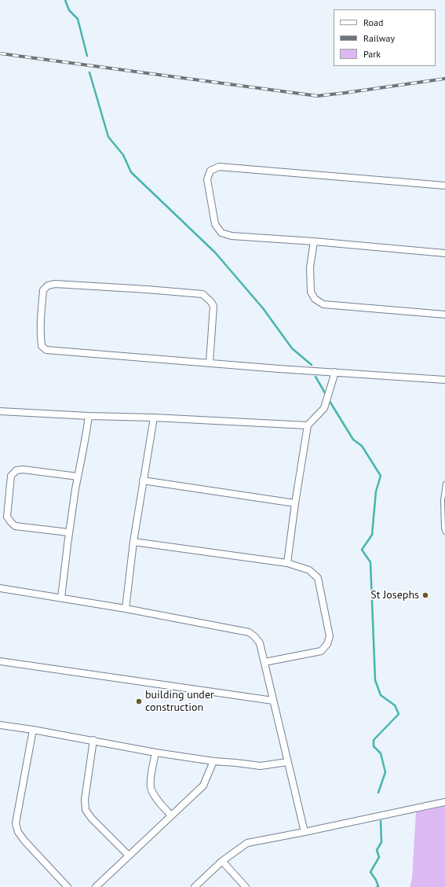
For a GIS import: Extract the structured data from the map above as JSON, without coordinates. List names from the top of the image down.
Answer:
{
  "places": ["St Josephs", "building under construction"],
  "legend": ["Road", "Railway", "Park"]
}
